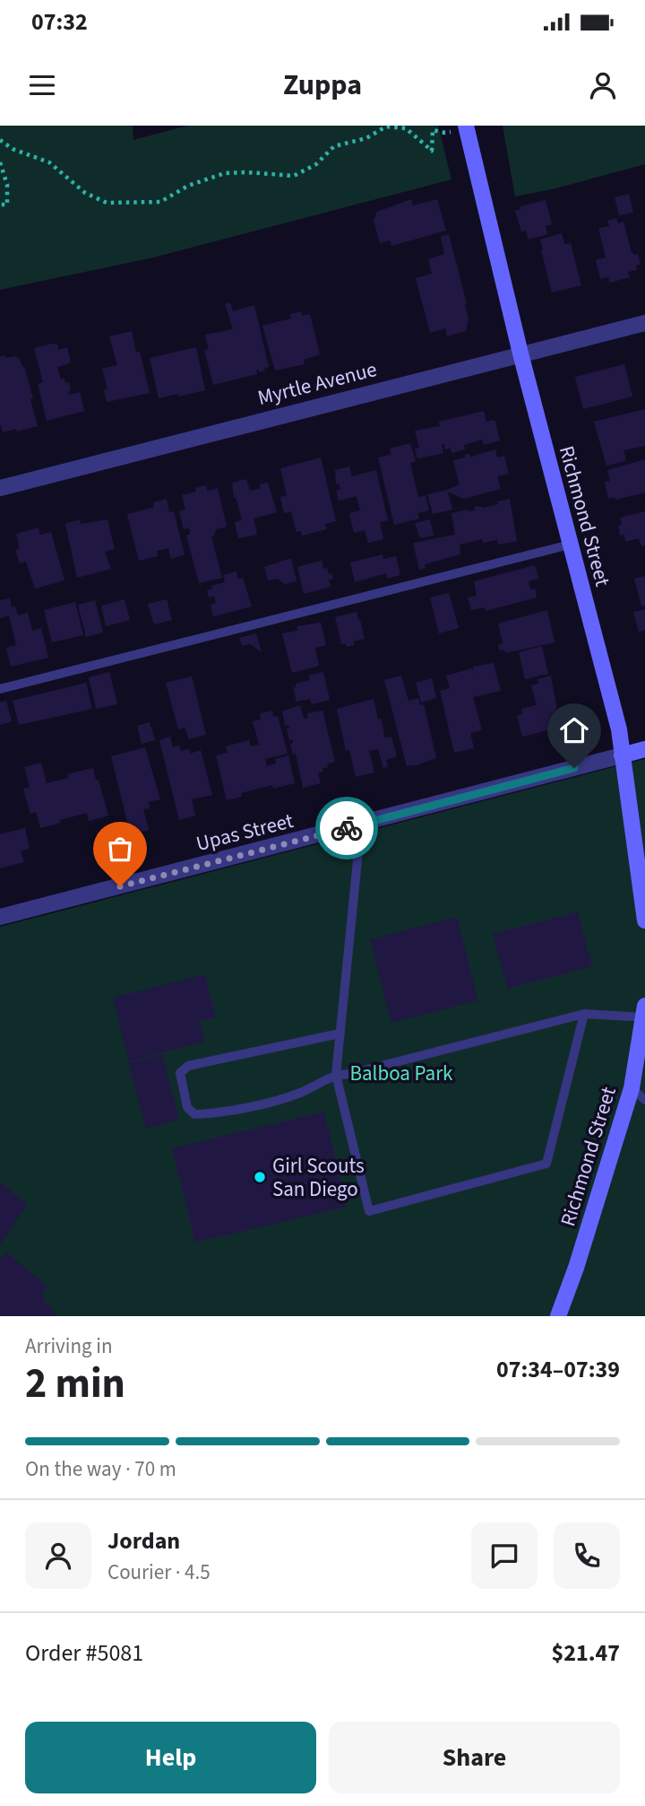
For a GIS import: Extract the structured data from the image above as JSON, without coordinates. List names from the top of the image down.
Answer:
{
  "streets": {
    "street": ["Myrtle Avenue", "Richmond Street", "Upas Street"]
  },
  "crossings": [
    ["Myrtle Avenue", "Richmond Street"],
    ["Richmond Street", "Upas Street"]
  ],
  "parks": ["Balboa Park"],
  "places": ["Girl Scouts San Diego"],
  "page": {
    "status": "07:32",
    "header": "Zuppa",
    "heading": ["2 min", "Arriving in", "07:34–07:39"],
    "panel": [
      "Jordan",
      "Courier · 4.5",
      "Order #5081",
      "$21.47"
    ],
    "bar": "On the way · 70 m",
    "buttons": ["Help", "Share"]
  }
}
